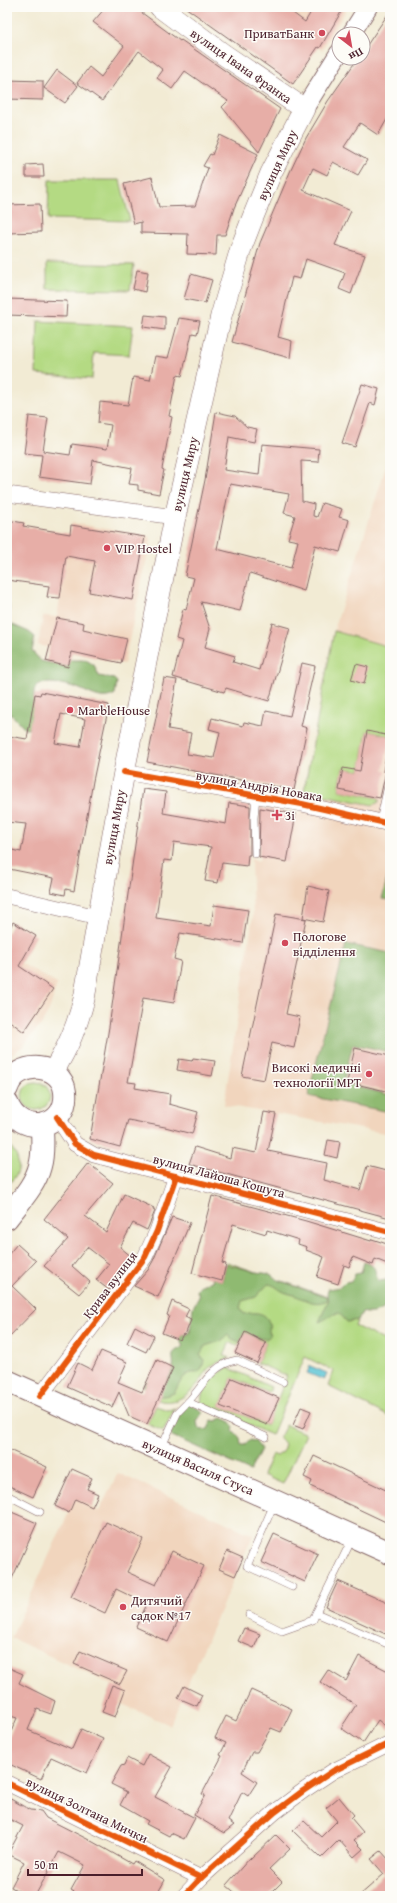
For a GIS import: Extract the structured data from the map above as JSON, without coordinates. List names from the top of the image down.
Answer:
{
  "streets": {
    "main road": ["вулиця Івана Франка", "вулиця Миру", "вулиця Василя Стуса"],
    "street": [
      "вулиця Андрія Новака",
      "вулиця Лайоша Кошута",
      "Крива вулиця",
      "вулиця Золтана Мички"
    ]
  },
  "crossings": [
    ["вулиця Івана Франка", "вулиця Миру"],
    ["вулиця Миру", "вулиця Андрія Новака"],
    ["вулиця Лайоша Кошута", "Крива вулиця"],
    ["Крива вулиця", "вулиця Василя Стуса"]
  ],
  "places": {
    "other": [
      "ПриватБанк",
      "VIP Hostel",
      "MarbleHouse",
      "Пологове відділення",
      "Високі медичні технології МРТ",
      "Дитячий садок №17"
    ],
    "health": ["3і"]
  },
  "scale_bar": "50 m",
  "north": "bottom right"
}
